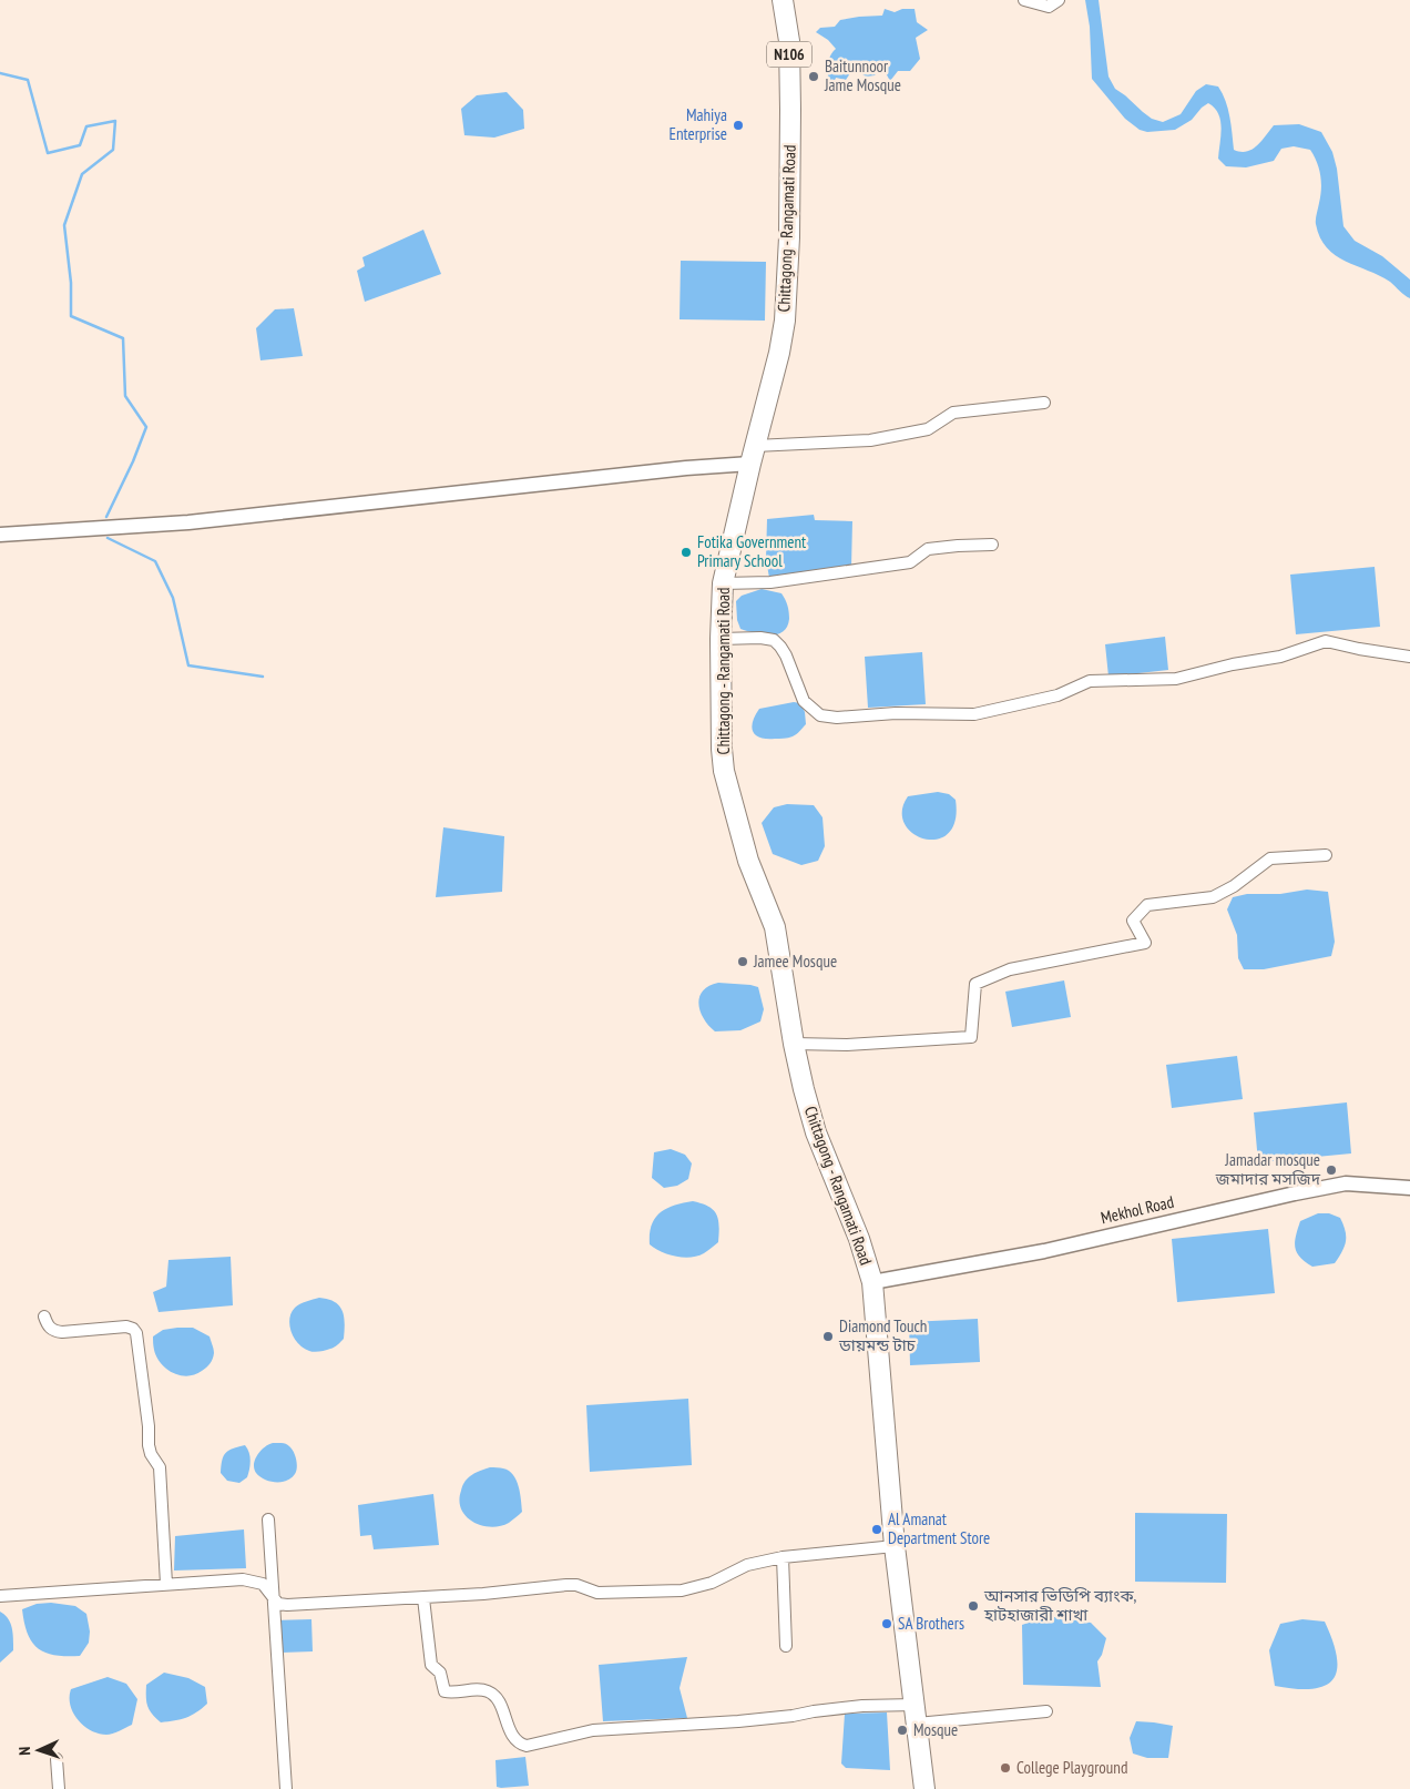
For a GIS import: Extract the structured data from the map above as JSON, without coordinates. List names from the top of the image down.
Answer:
{
  "streets": {
    "highway": ["N106", "Chittagong - Rangamati Road"],
    "street": ["Mekhol Road"]
  },
  "crossings": [
    ["Chittagong - Rangamati Road", "Mekhol Road"]
  ],
  "places": [
    "Baitunnoor Jame Mosque",
    "Mahiya Enterprise",
    "Fotika Government Primary School",
    "Jamee Mosque",
    "Jamadar mosque জমাদার মসজিদ",
    "Diamond Touch ডায়মন্ড টাচ",
    "Al Amanat Department Store",
    "আনসার ভিডিপি ব্যাংক, হাটহাজারী শাখা",
    "SA Brothers",
    "Mosque",
    "College Playground"
  ],
  "north": "left"
}
